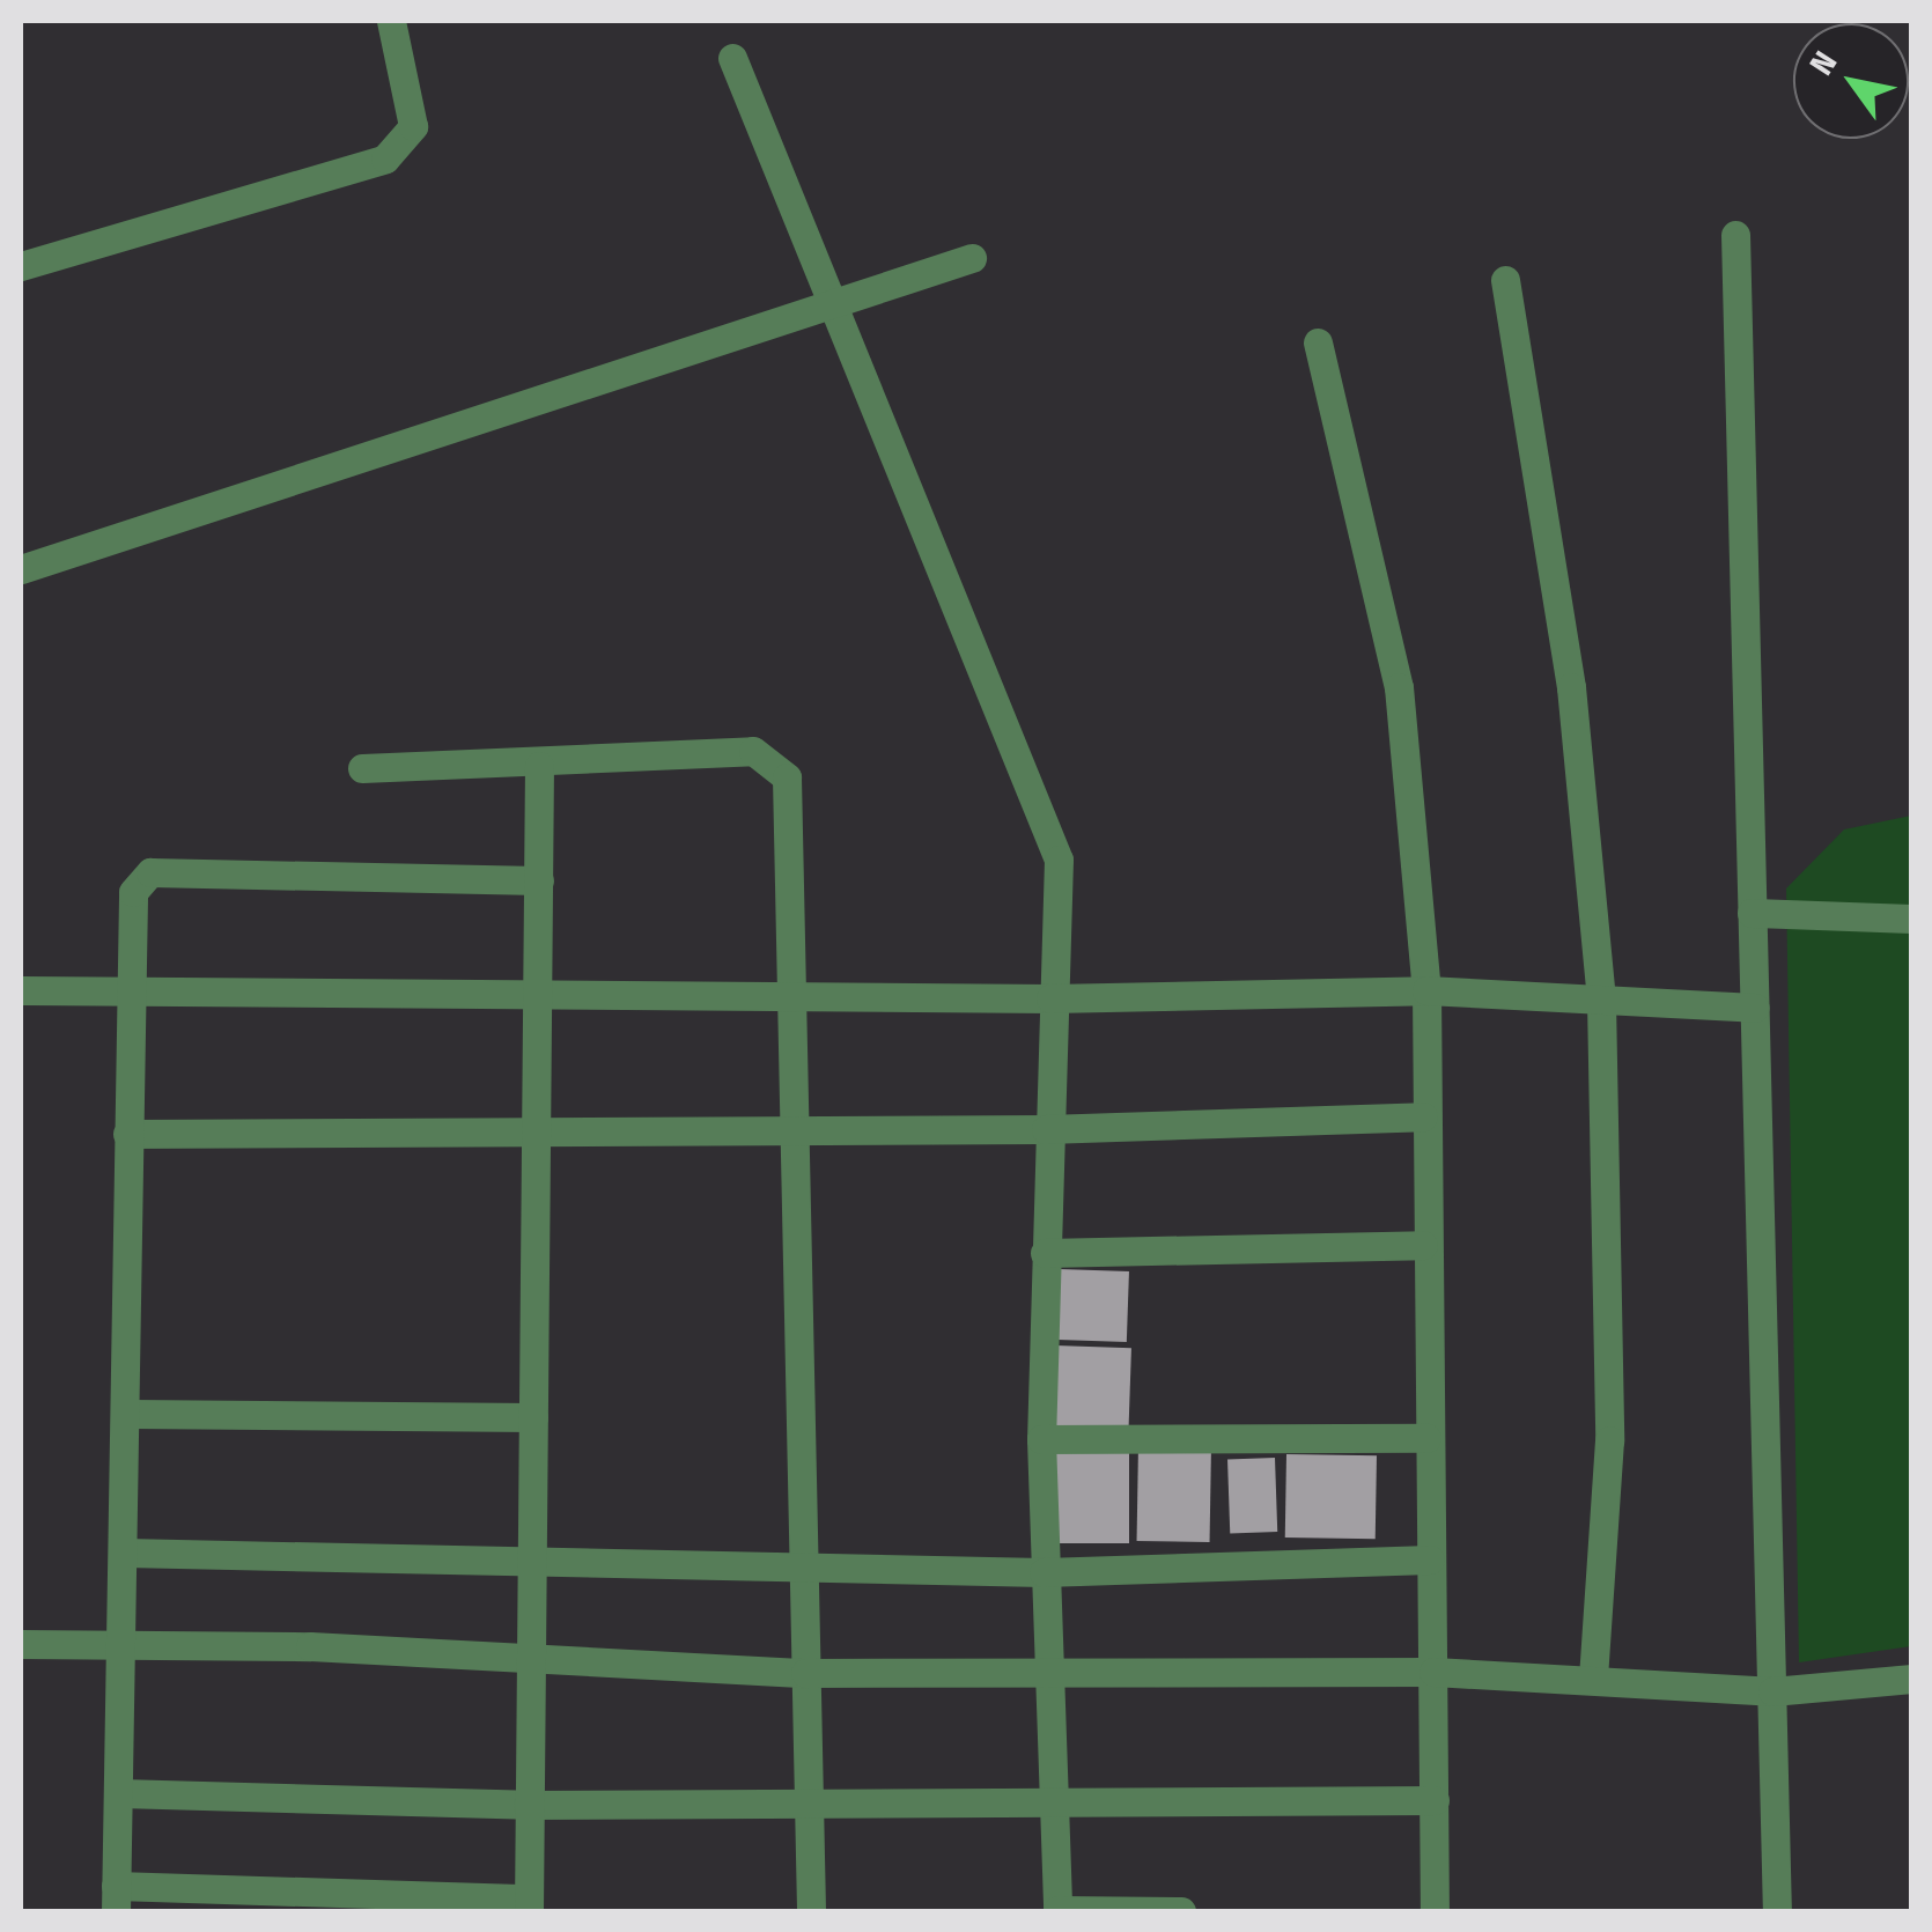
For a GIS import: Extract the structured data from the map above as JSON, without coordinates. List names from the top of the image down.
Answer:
{
  "north": "top left"
}
